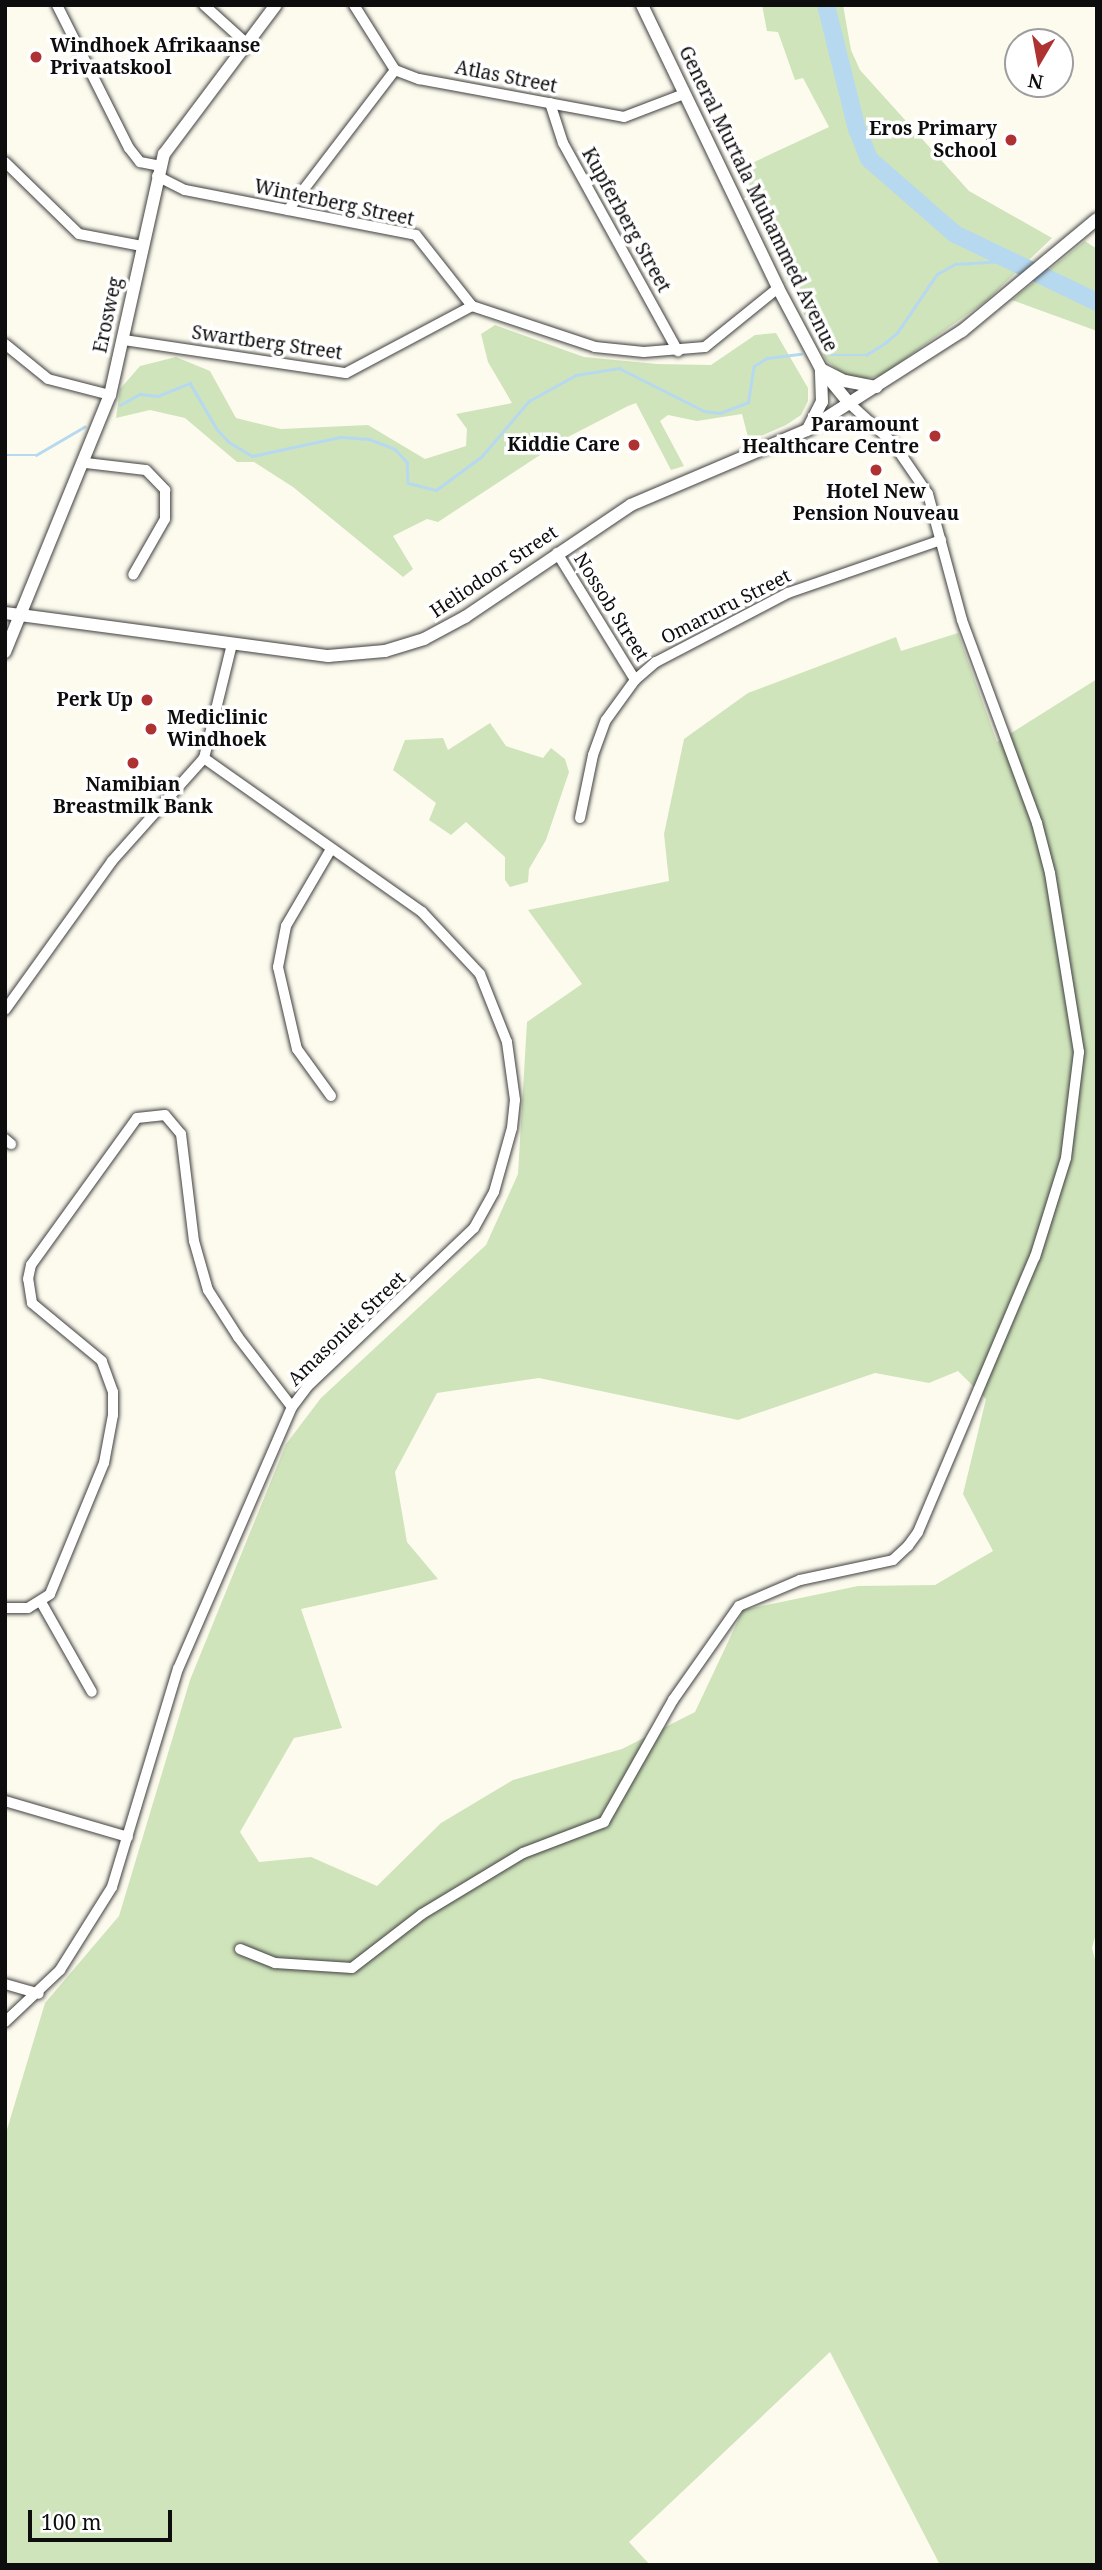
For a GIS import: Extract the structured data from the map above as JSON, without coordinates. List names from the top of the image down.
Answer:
{
  "streets": {
    "street": [
      "Atlas Street",
      "General Murtala Muhammed Avenue",
      "Winterberg Street",
      "Kupferberg Street",
      "Erosweg",
      "Swartberg Street",
      "Heliodoor Street",
      "Nossob Street",
      "Omaruru Street",
      "Amasoniet Street"
    ]
  },
  "crossings": [
    ["Atlas Street", "General Murtala Muhammed Avenue"],
    ["Atlas Street", "Kupferberg Street"],
    ["General Murtala Muhammed Avenue", "Heliodoor Street"],
    ["Winterberg Street", "Erosweg"],
    ["Winterberg Street", "Swartberg Street"],
    ["Erosweg", "Swartberg Street"],
    ["Erosweg", "Heliodoor Street"],
    ["Heliodoor Street", "Nossob Street"],
    ["Nossob Street", "Omaruru Street"]
  ],
  "places": [
    "Windhoek Afrikaanse Privaatskool",
    "Eros Primary School",
    "Paramount Healthcare Centre",
    "Kiddie Care",
    "Hotel New Pension Nouveau",
    "Perk Up",
    "Mediclinic Windhoek",
    "Namibian Breastmilk Bank"
  ],
  "scale_bar": "100 m",
  "north": "bottom"
}
